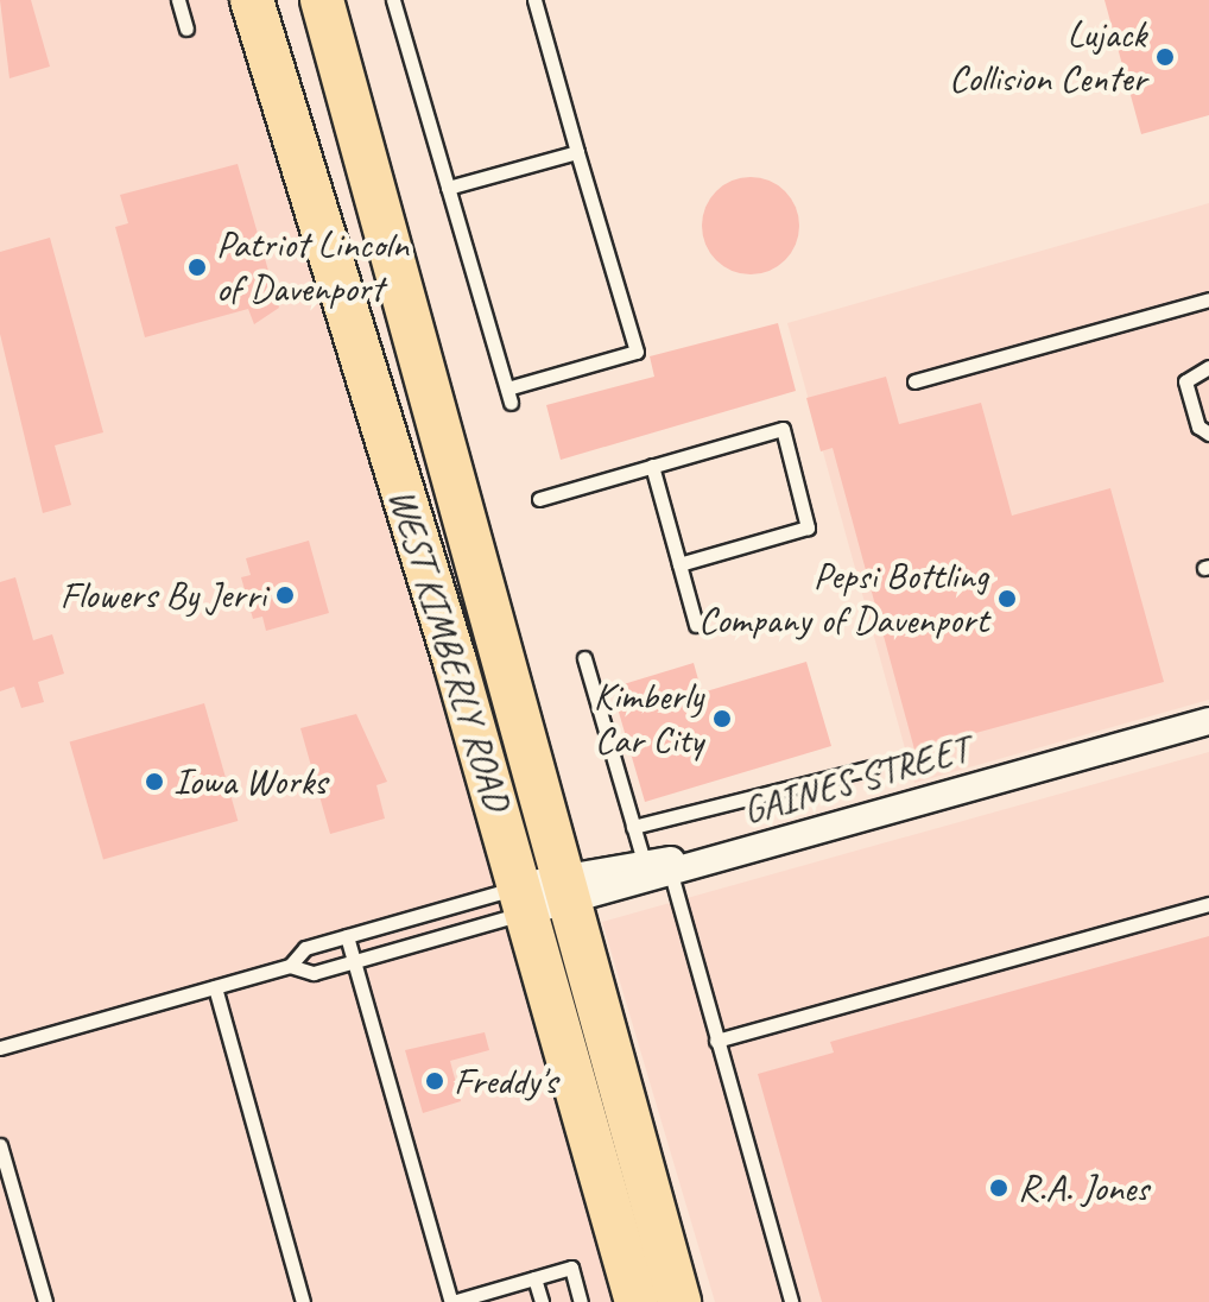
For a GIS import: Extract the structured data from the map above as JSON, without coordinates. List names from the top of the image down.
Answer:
{
  "streets": {
    "main road": ["WEST KIMBERLY ROAD"],
    "street": ["GAINES STREET"]
  },
  "crossings": [
    ["WEST KIMBERLY ROAD", "GAINES STREET"]
  ],
  "places": [
    "Lujack Collision Center",
    "Patriot Lincoln of Davenport",
    "Flowers By Jerri",
    "Pepsi Bottling Company of Davenport",
    "Kimberly Car City",
    "Iowa Works",
    "Freddy's",
    "R.A. Jones"
  ]
}
